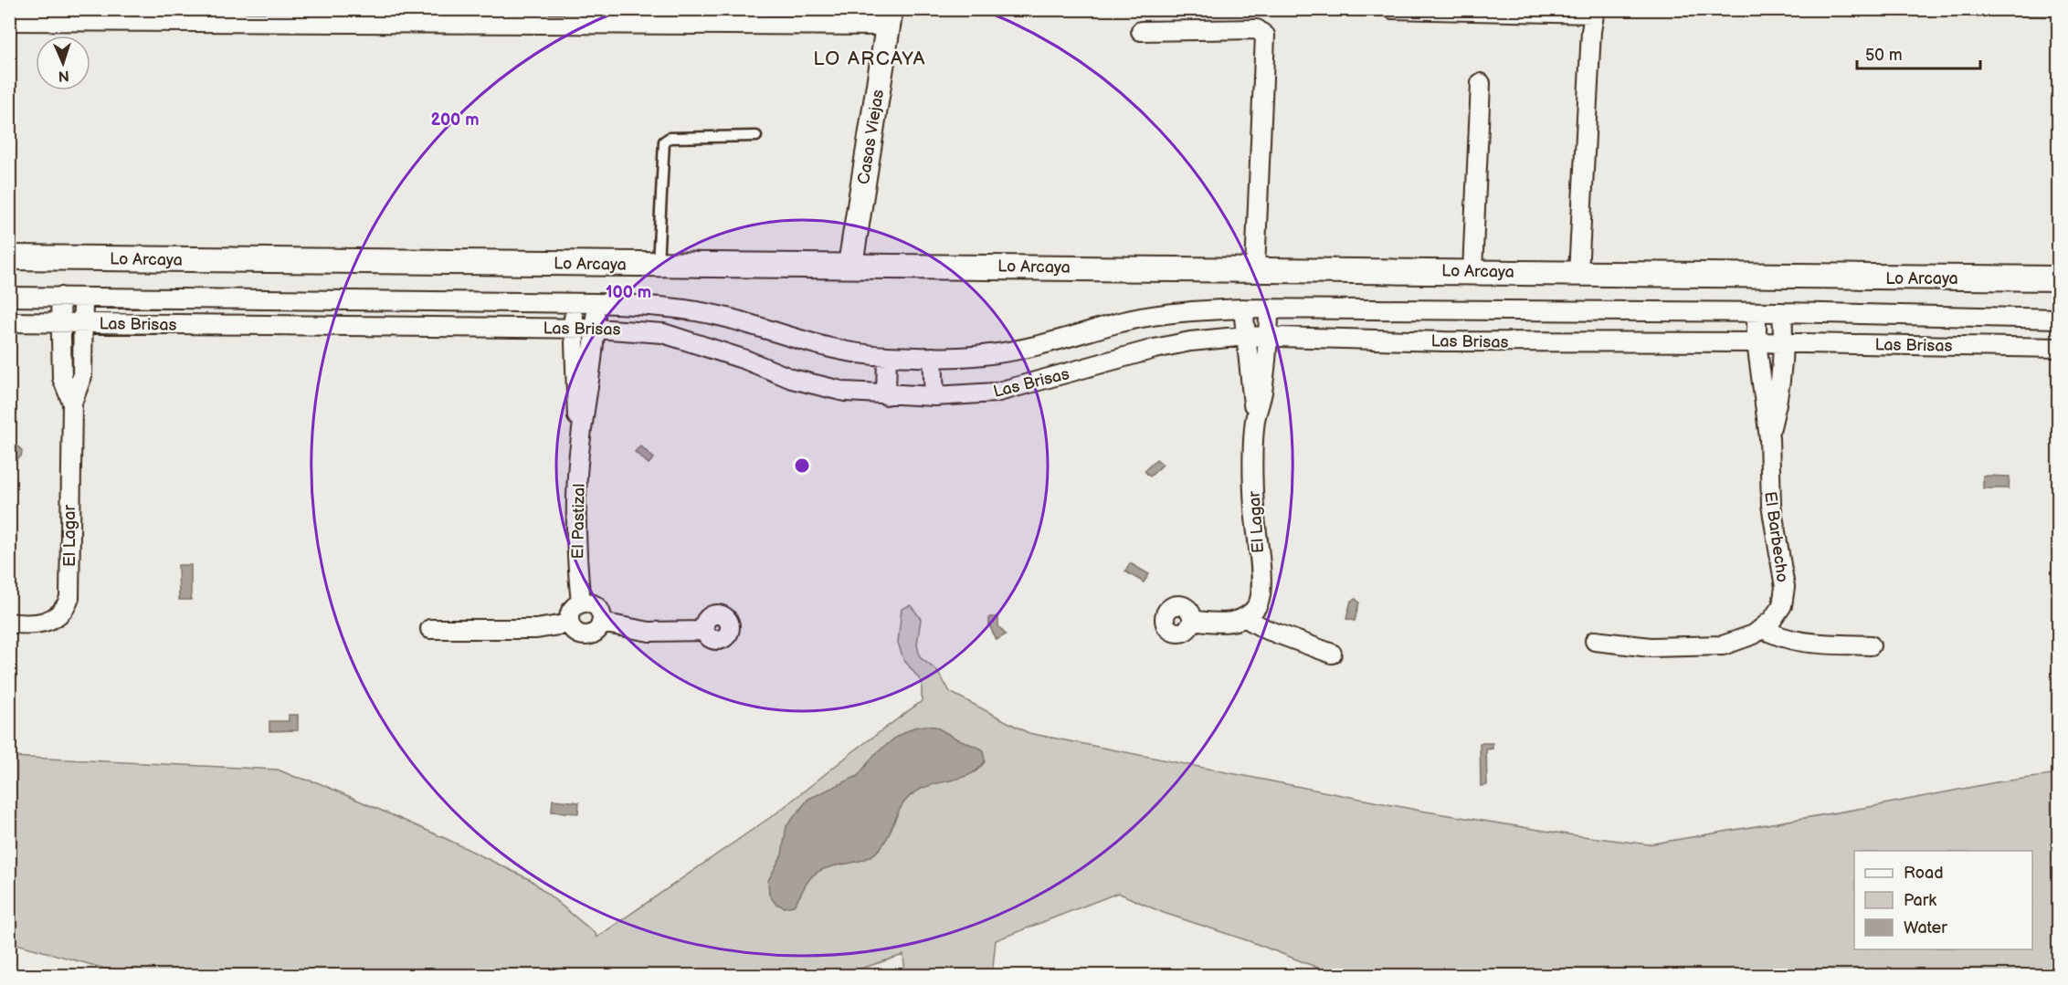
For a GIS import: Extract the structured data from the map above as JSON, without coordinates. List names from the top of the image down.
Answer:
{
  "streets": {
    "street": [
      "Casas Viejas",
      "Lo Arcaya",
      "Las Brisas",
      "El Pastizal",
      "El Lagar",
      "El Barbecho"
    ]
  },
  "crossings": [
    ["Casas Viejas", "Lo Arcaya"],
    ["Las Brisas", "El Barbecho"]
  ],
  "districts": ["LO ARCAYA"],
  "legend": ["Road", "Park", "Water"],
  "scale_bar": "50 m",
  "north": "bottom",
  "rings": ["200 m", "100 m"]
}
